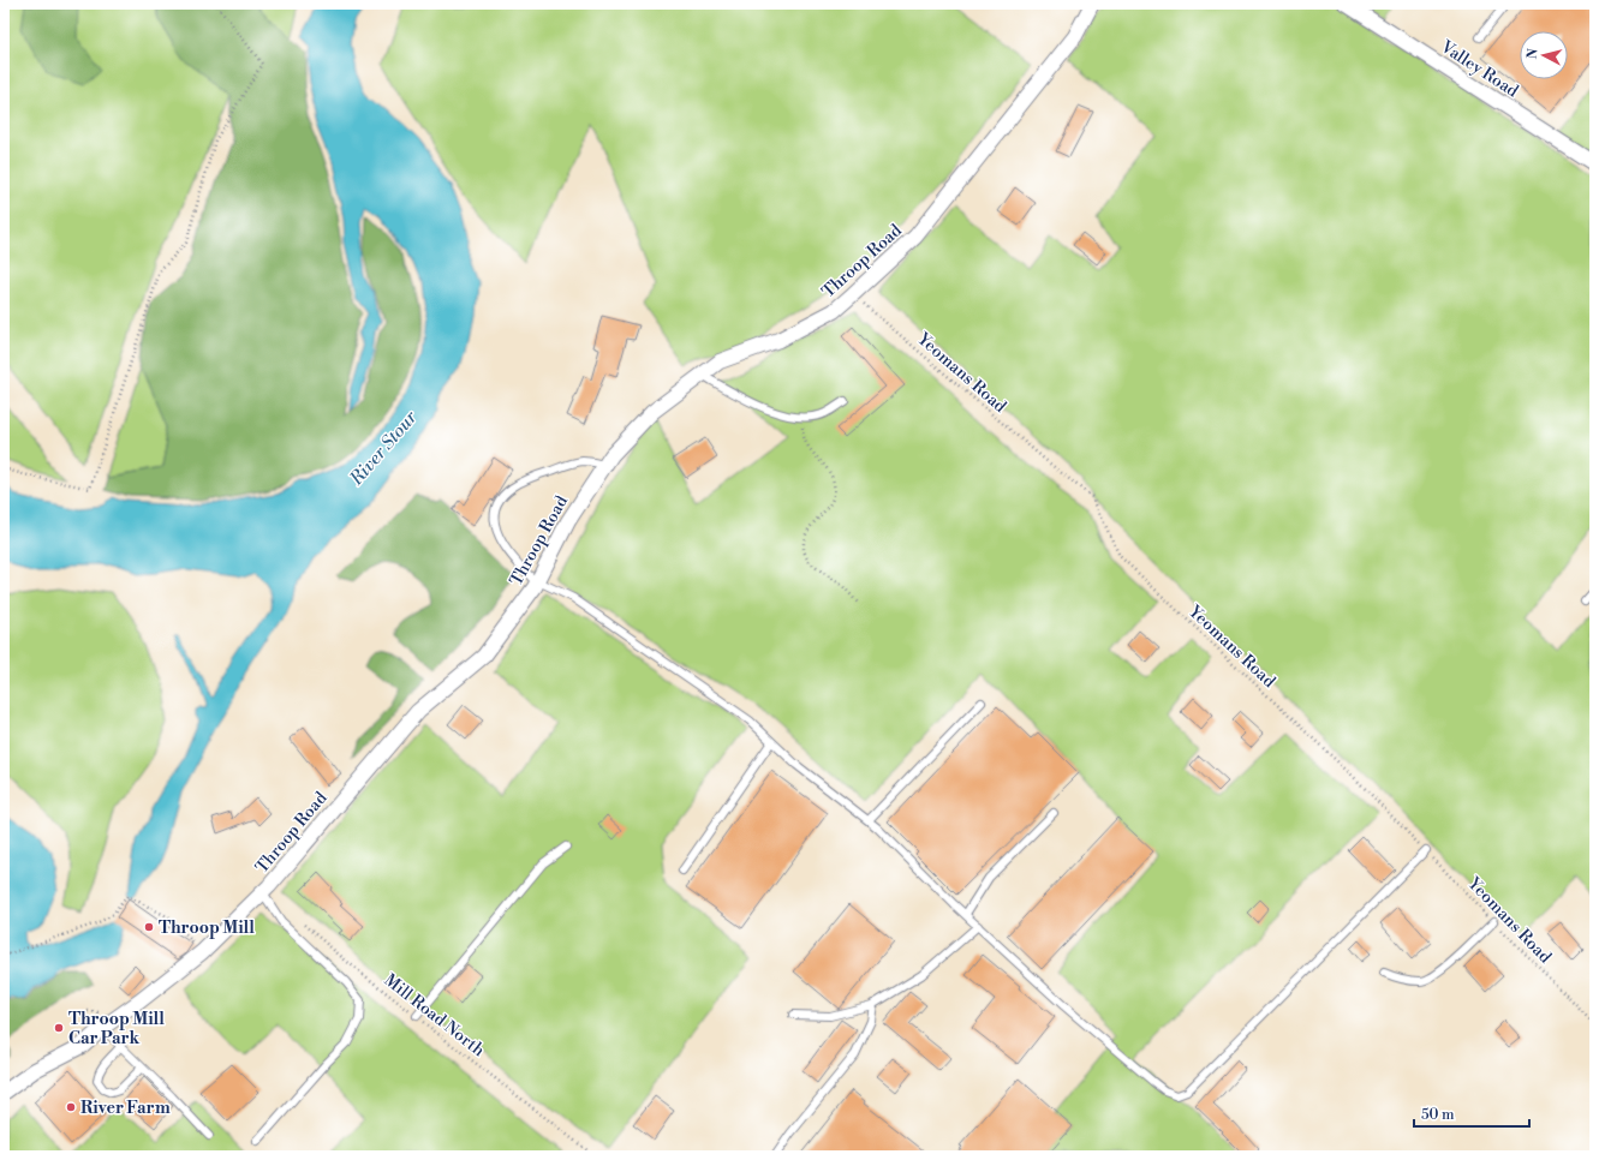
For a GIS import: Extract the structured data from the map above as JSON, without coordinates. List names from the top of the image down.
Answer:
{
  "streets": {
    "street": ["Valley Road", "Throop Road"],
    "path": ["Yeomans Road", "Mill Road North"]
  },
  "crossings": [
    ["Throop Road", "Yeomans Road"]
  ],
  "water": ["River Stour"],
  "places": ["Throop Mill", "Throop Mill Car Park", "River Farm"],
  "scale_bar": "50 m",
  "north": "left"
}
